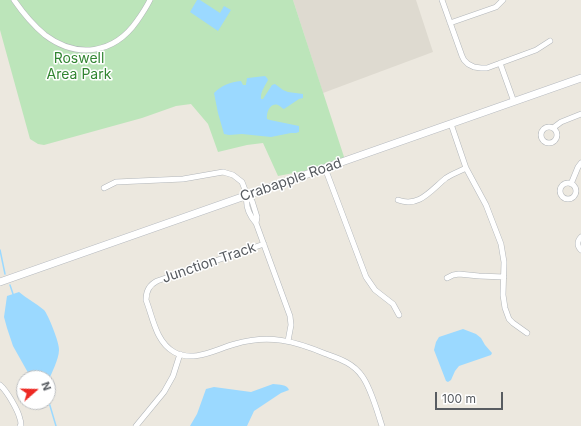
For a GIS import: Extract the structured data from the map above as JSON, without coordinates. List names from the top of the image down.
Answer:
{
  "streets": {
    "street": ["Crabapple Road", "Junction Track"]
  },
  "parks": ["Roswell Area Park"],
  "scale_bar": "100 m",
  "north": "right"
}
